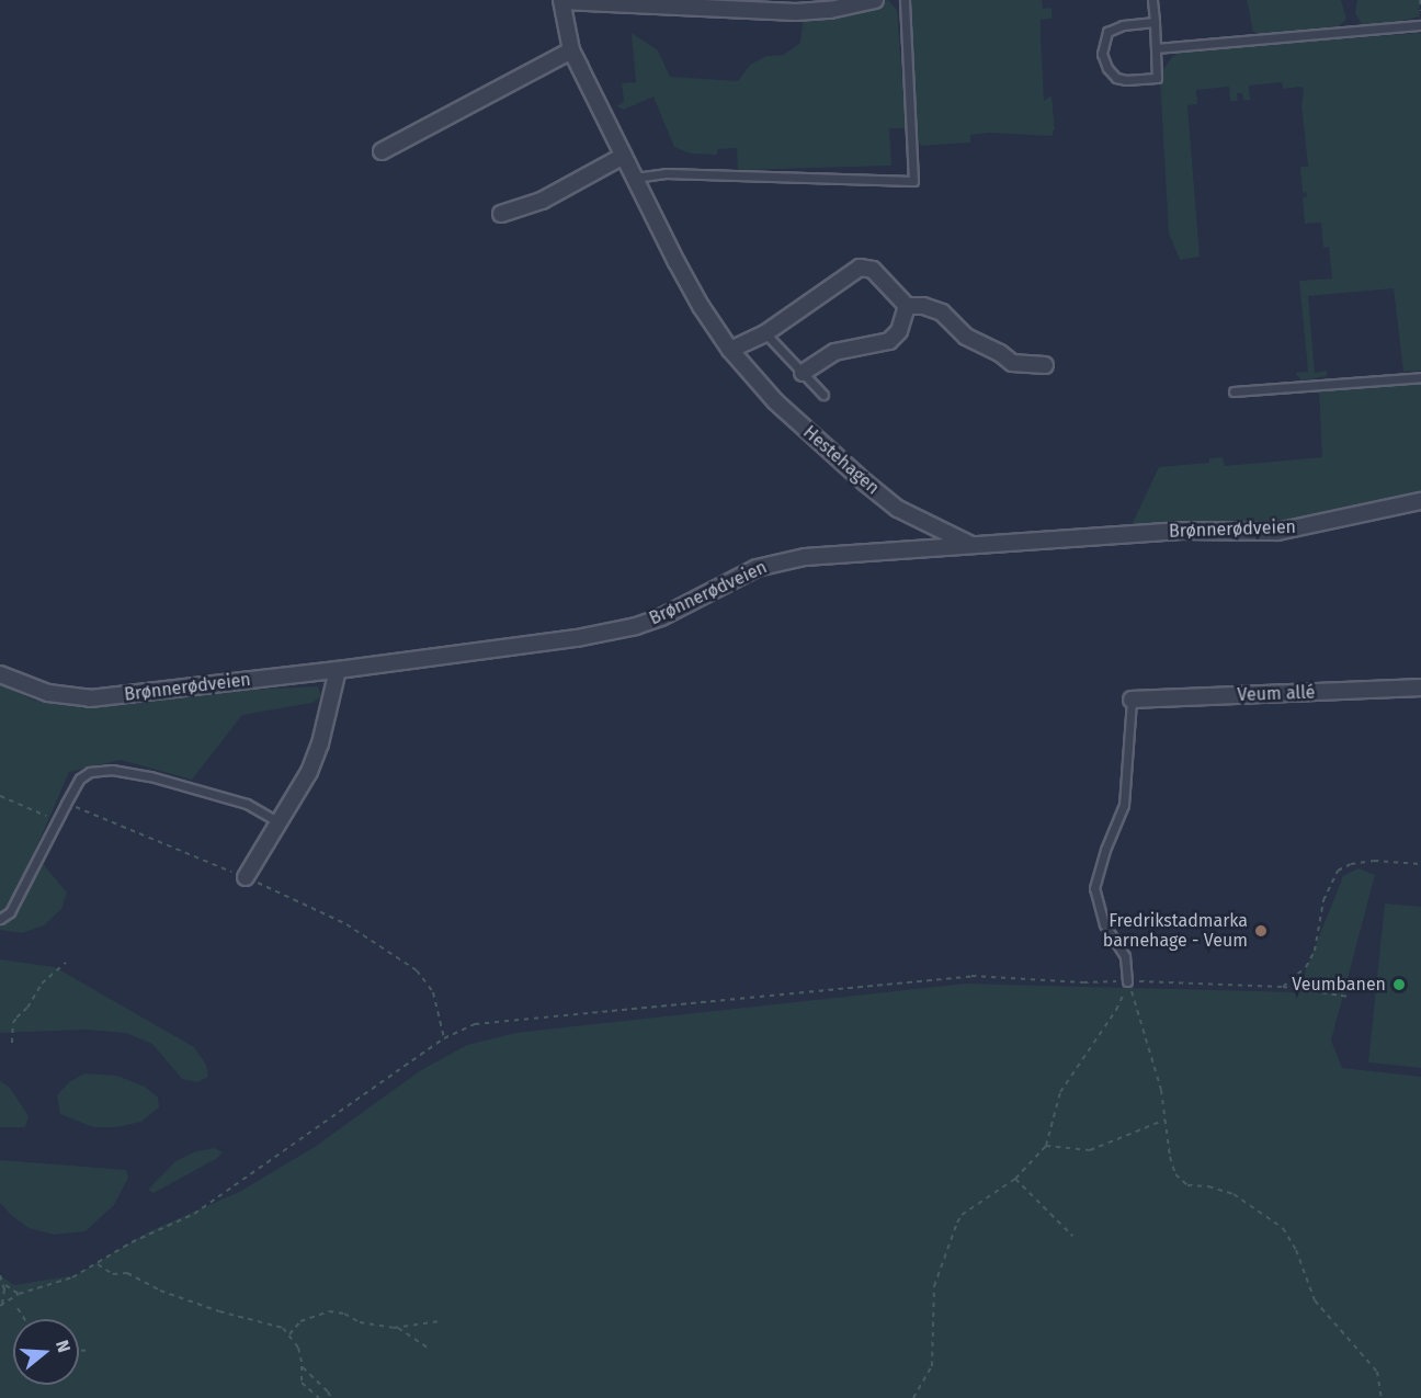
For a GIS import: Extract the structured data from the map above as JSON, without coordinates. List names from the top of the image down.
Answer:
{
  "streets": {
    "street": ["Hestehagen", "Brønnerødveien", "Veum allé"]
  },
  "crossings": [
    ["Hestehagen", "Brønnerødveien"]
  ],
  "places": ["Fredrikstadmarka barnehage - Veum", "Veumbanen"],
  "north": "right"
}
